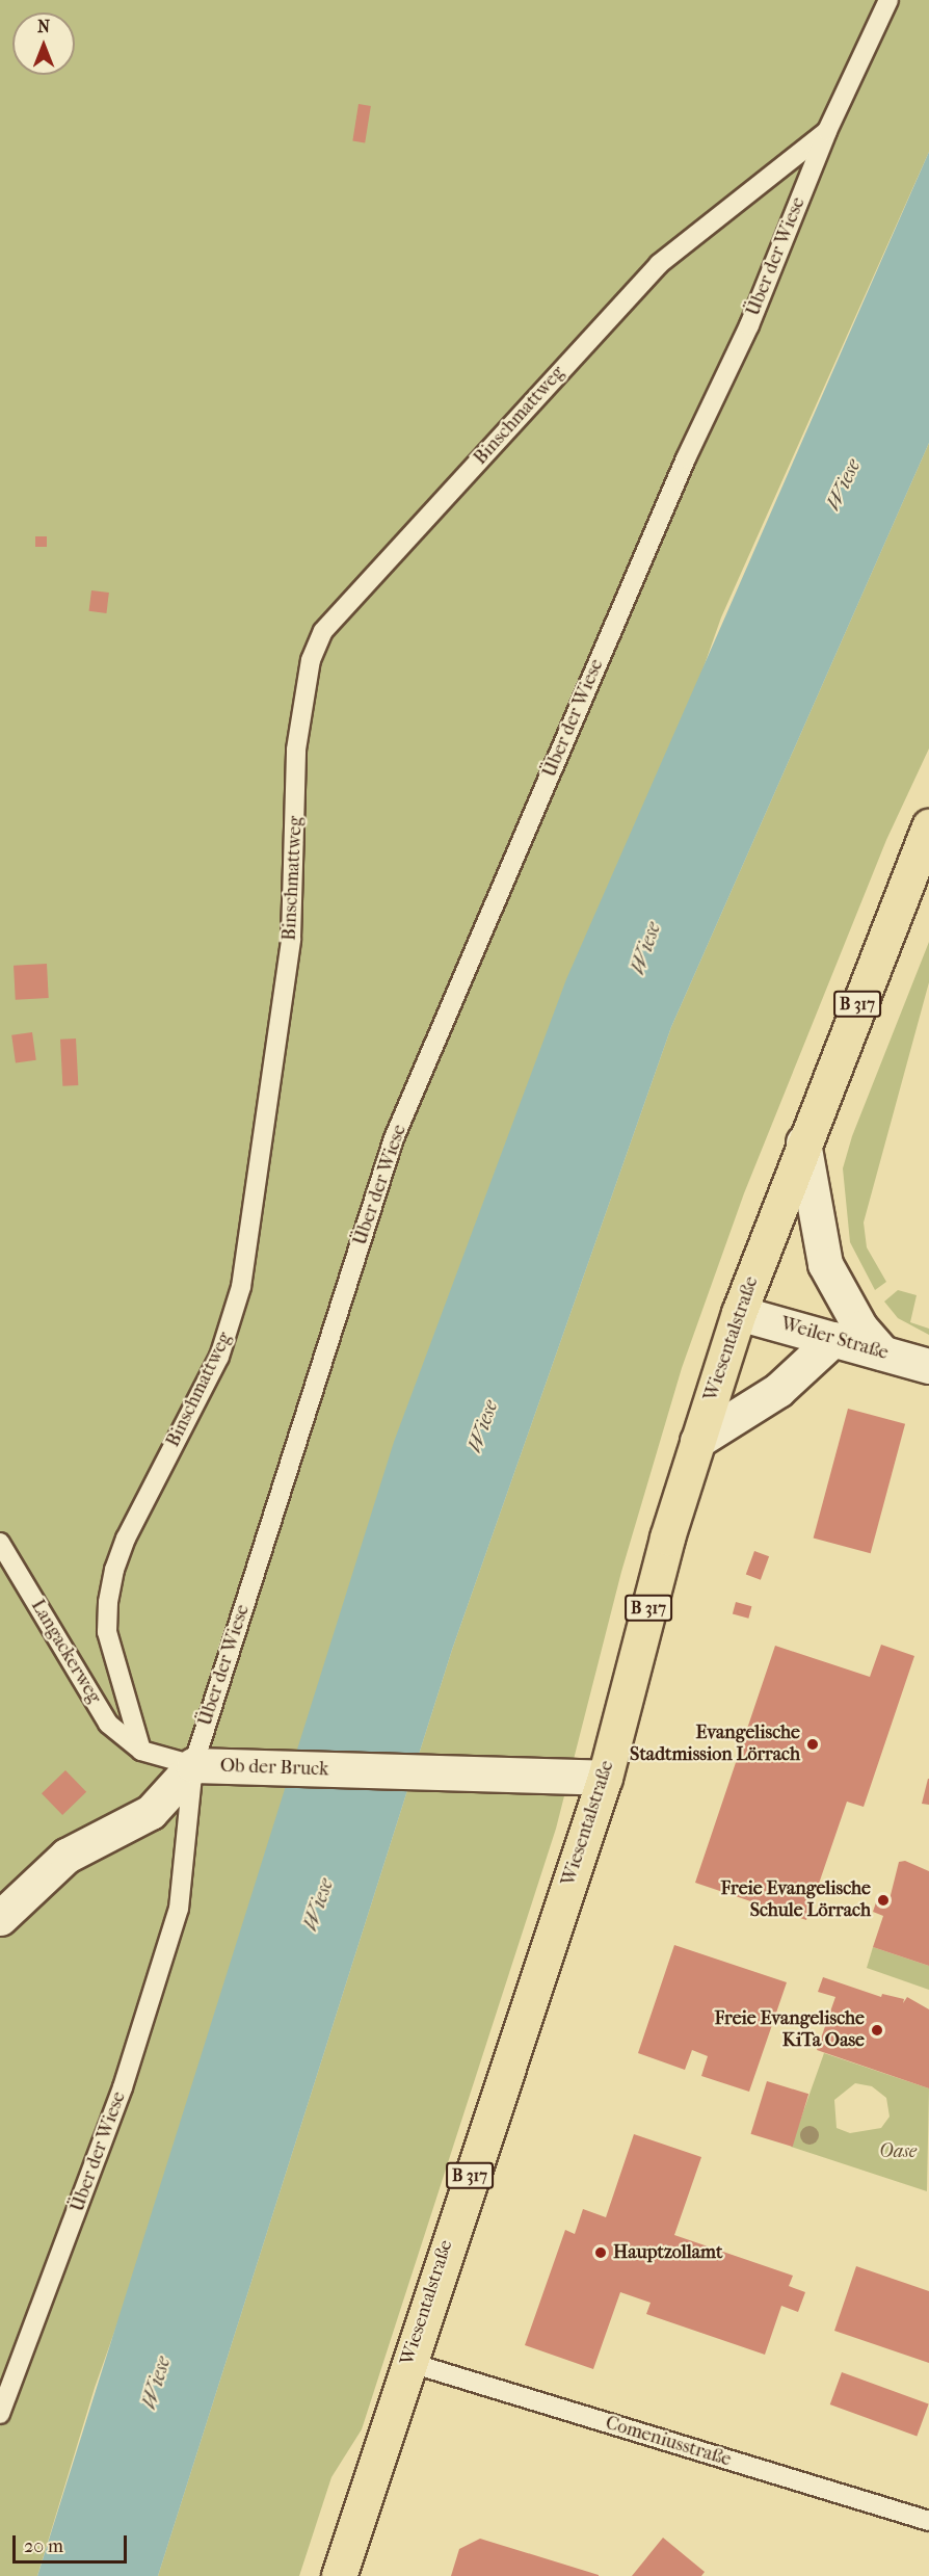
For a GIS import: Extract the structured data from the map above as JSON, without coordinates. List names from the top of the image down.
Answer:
{
  "streets": {
    "main road": ["B 317", "Wiesentalstraße"],
    "street": ["Weiler Straße", "Ob der Bruck"],
    "lane": [
      "Über der Wiese",
      "Binschmattweg",
      "Langackerweg",
      "Comeniusstraße"
    ]
  },
  "crossings": [
    ["Über der Wiese", "Binschmattweg"],
    ["Über der Wiese", "Ob der Bruck"],
    ["Binschmattweg", "Langackerweg"],
    ["Wiesentalstraße", "Weiler Straße"],
    ["Wiesentalstraße", "Ob der Bruck"],
    ["Wiesentalstraße", "Comeniusstraße"]
  ],
  "water": ["Wiese"],
  "parks": ["Oase"],
  "places": [
    "Evangelische Stadtmission Lörrach",
    "Freie Evangelische Schule Lörrach",
    "Freie Evangelische KiTa Oase",
    "Hauptzollamt"
  ],
  "scale_bar": "20 m",
  "north": "top"
}
